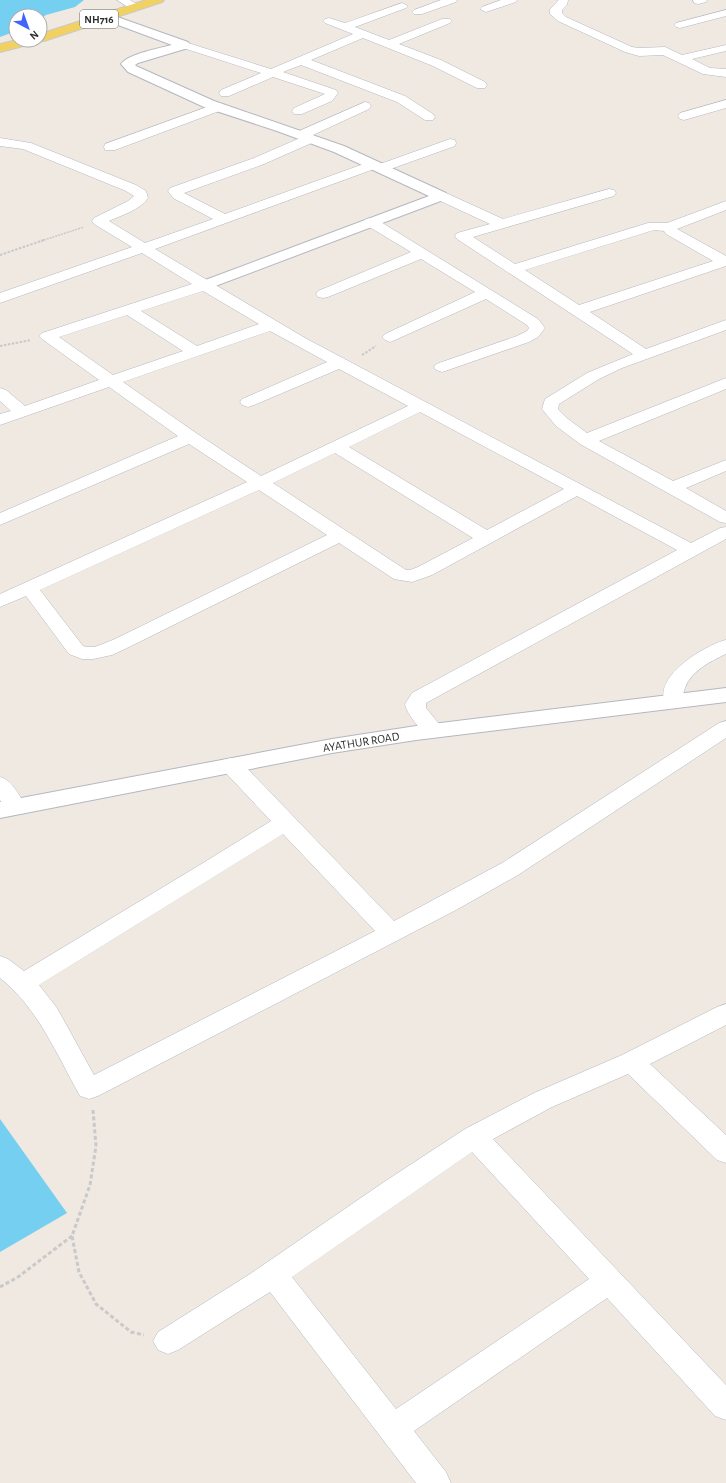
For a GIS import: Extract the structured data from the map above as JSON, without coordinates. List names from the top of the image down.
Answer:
{
  "streets": {
    "main road": ["NH716"],
    "street": ["AYATHUR ROAD"]
  },
  "north": "bottom right"
}
